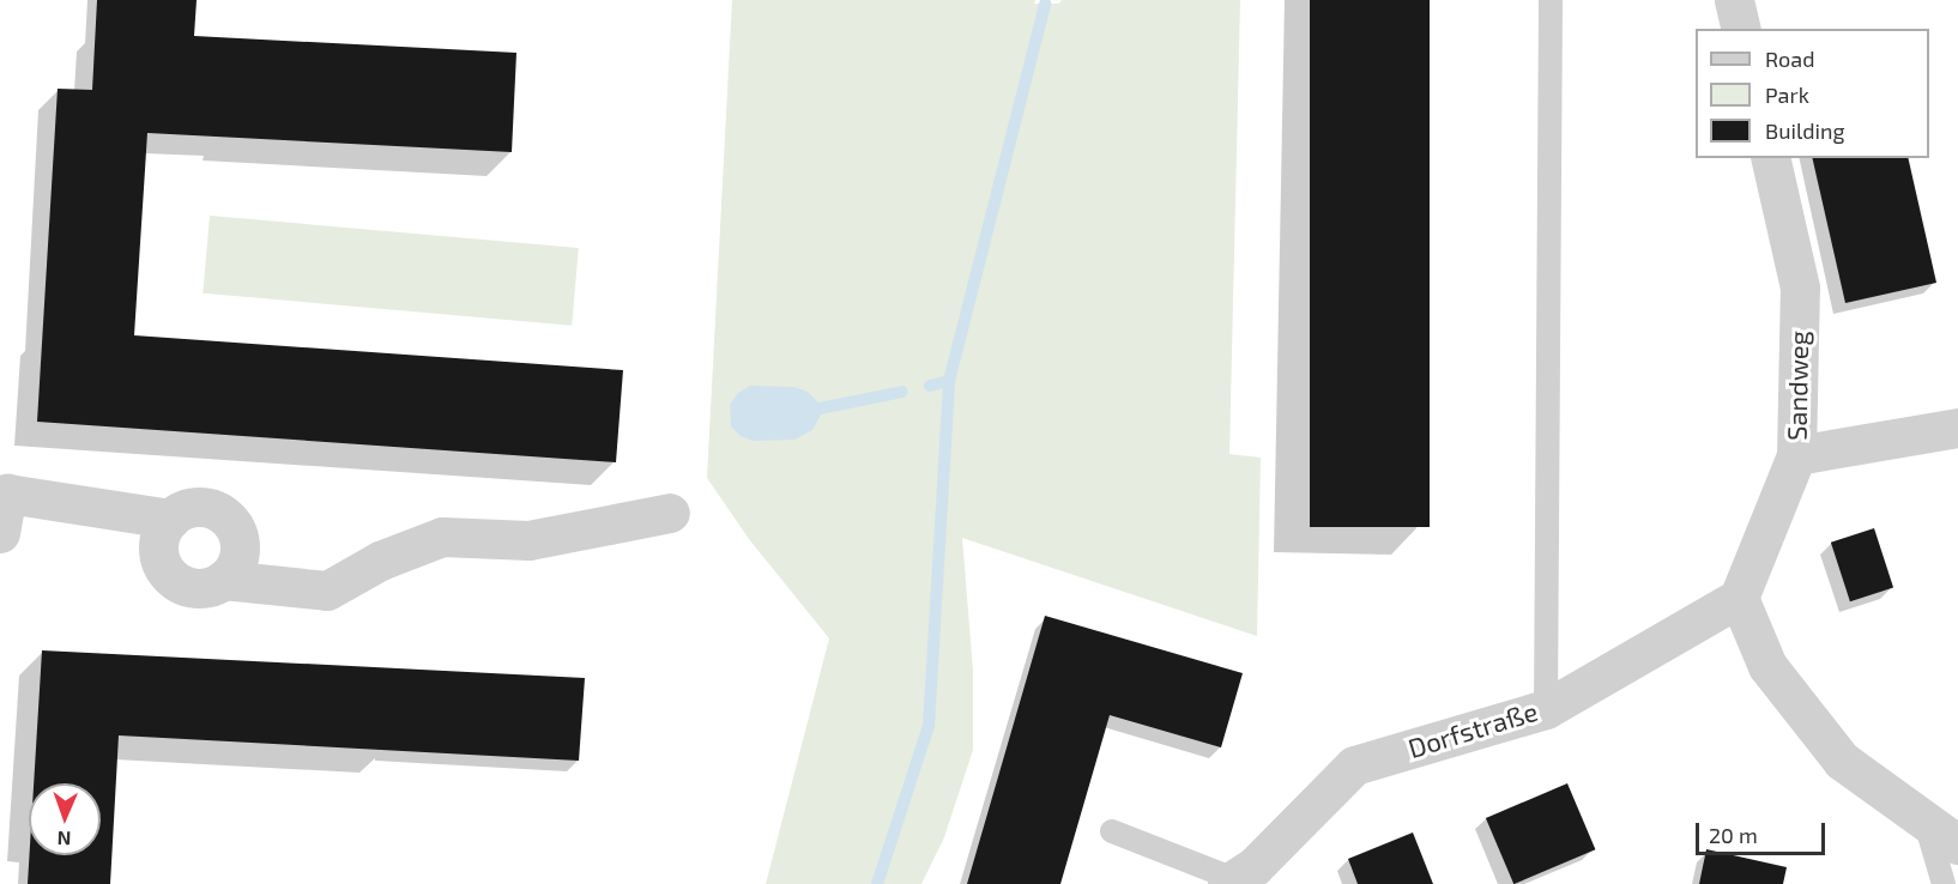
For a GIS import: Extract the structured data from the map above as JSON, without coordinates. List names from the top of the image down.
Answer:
{
  "streets": {
    "street": ["Sandweg", "Dorfstraße"]
  },
  "legend": ["Road", "Park", "Building"],
  "scale_bar": "20 m",
  "north": "bottom"
}
